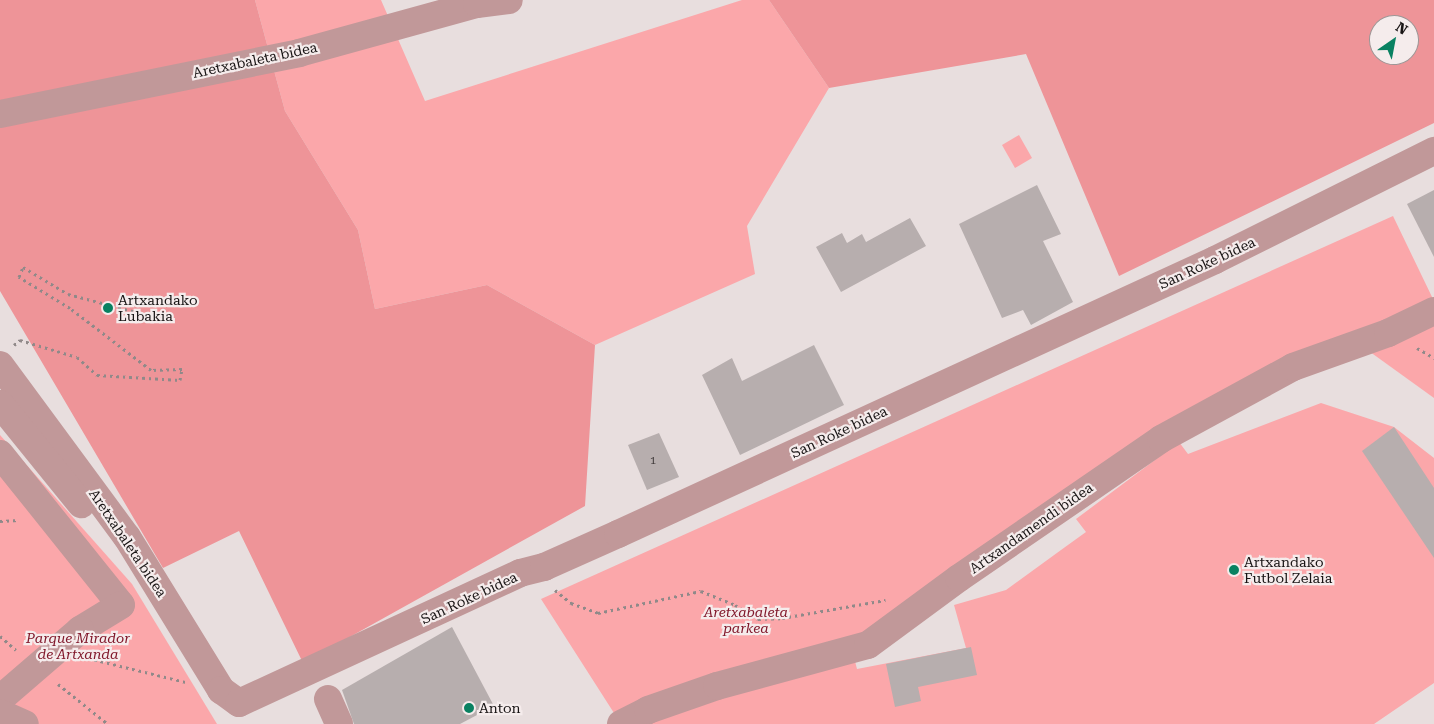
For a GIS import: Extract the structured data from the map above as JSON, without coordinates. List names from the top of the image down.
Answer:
{
  "streets": {
    "street": ["Aretxabaleta bidea", "San Roke bidea", "Artxandamendi bidea"]
  },
  "crossings": [
    ["Aretxabaleta bidea", "San Roke bidea"]
  ],
  "parks": ["Aretxabaleta parkea", "Parque Mirador de Artxanda"],
  "places": ["Artxandako Lubakia", "Artxandako Futbol Zelaia", "Anton"],
  "house_numbers": ["1"],
  "north": "top right"
}
